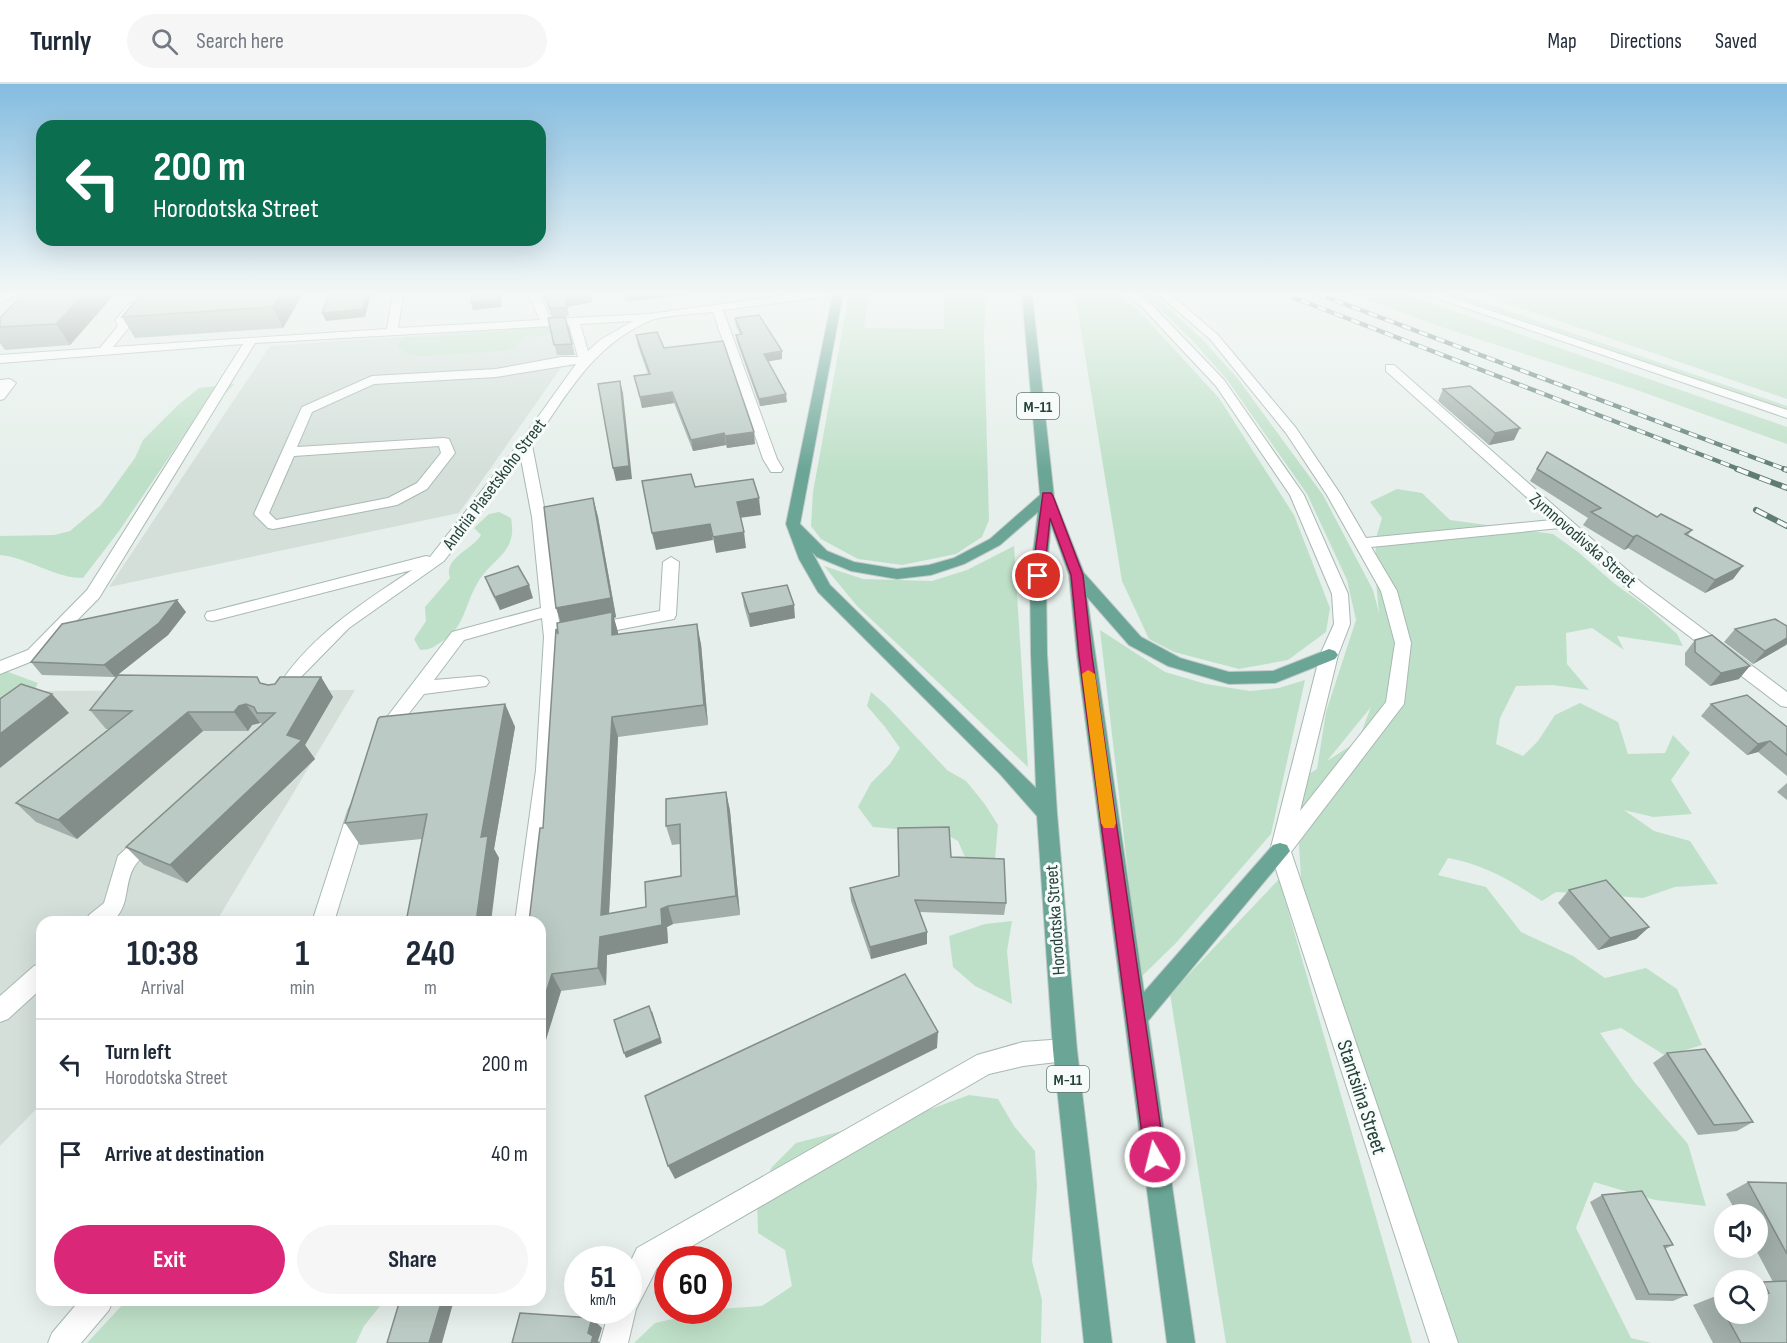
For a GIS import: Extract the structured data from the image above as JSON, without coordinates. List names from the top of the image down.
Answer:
{
  "streets": {
    "main road": ["М-11", "Horodotska Street"],
    "street": ["Andriia Piasetskoho Street", "Zymnovodivska Street", "Stantsiina Street"]
  },
  "page": {
    "header": "Turnly",
    "search": "Search here",
    "nav": ["Map", "Directions", "Saved"],
    "turn": ["200 m", "Horodotska Street"],
    "eta": [
      "10:38",
      "Arrival",
      "1",
      "min",
      "240",
      "m"
    ],
    "list": [
      {
        "name": "Turn left",
        "note": "Horodotska Street",
        "value": "200 m"
      },
      {
        "name": "Arrive at destination",
        "value": "40 m"
      }
    ],
    "buttons": ["Exit", "Share"],
    "speed": "51 km/h",
    "limit": "60"
  }
}
